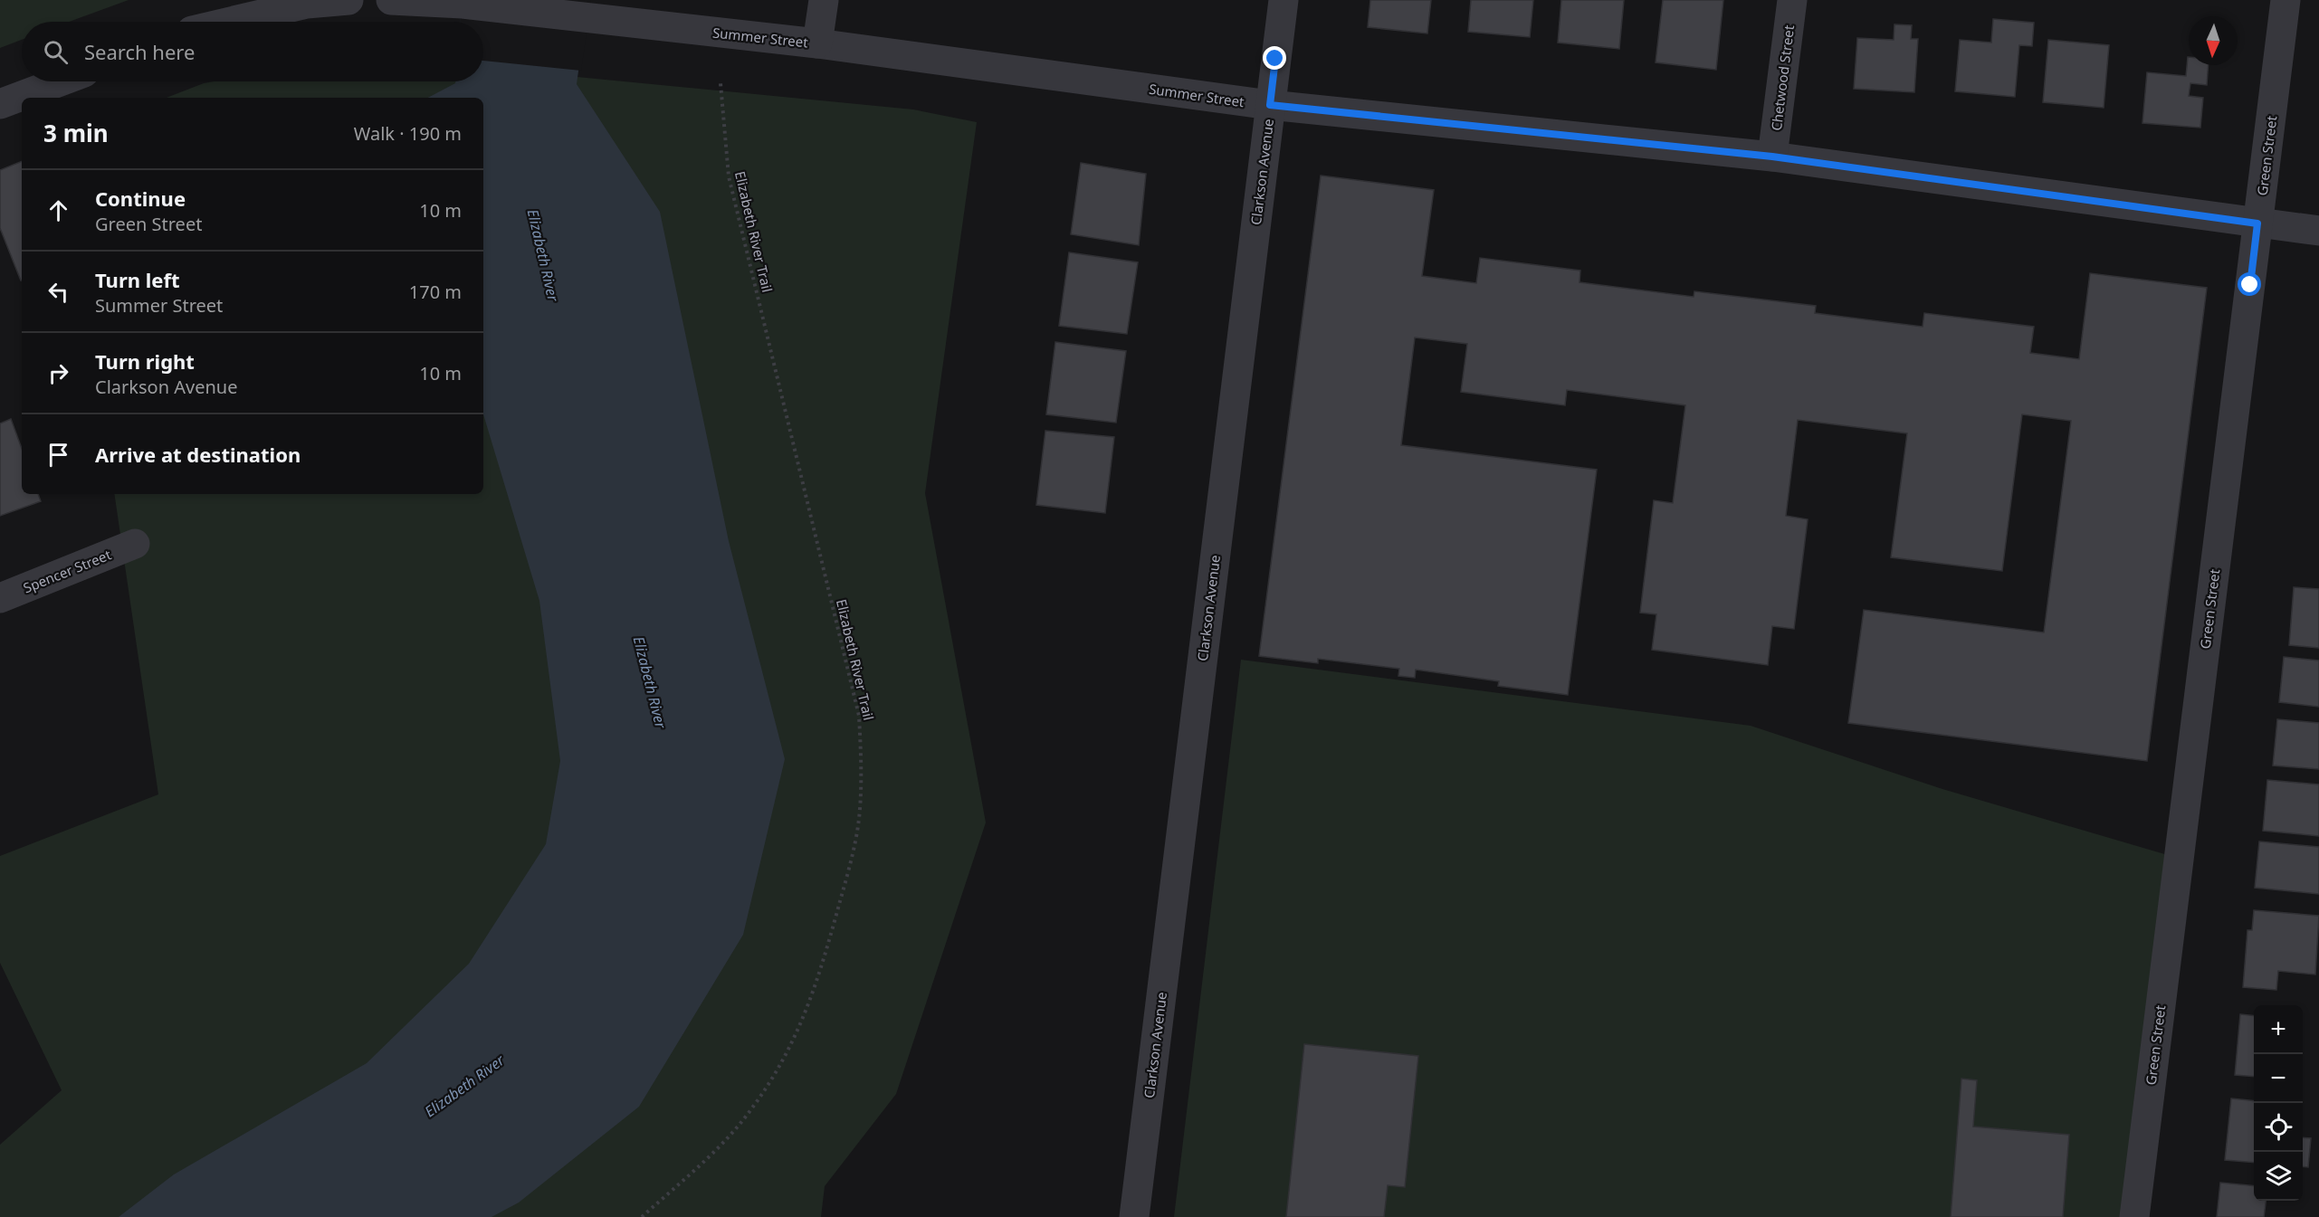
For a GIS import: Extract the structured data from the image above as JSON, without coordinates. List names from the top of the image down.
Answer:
{
  "streets": {
    "street": [
      "Summer Street",
      "Chetwood Street",
      "Green Street",
      "Clarkson Avenue",
      "Spencer Street"
    ],
    "path": ["Elizabeth River Trail"]
  },
  "crossings": [
    ["Summer Street", "Chetwood Street"],
    ["Summer Street", "Green Street"],
    ["Summer Street", "Clarkson Avenue"]
  ],
  "water": ["Elizabeth River"],
  "north": "bottom",
  "page": {
    "search": "Search here",
    "heading": ["3 min", "Walk · 190 m"],
    "list": [
      ["Continue", "Green Street", "10 m"],
      ["Turn left", "Summer Street", "170 m"],
      ["Turn right", "Clarkson Avenue", "10 m"],
      "Arrive at destination"
    ],
    "map_buttons": ["+", "−"]
  }
}
